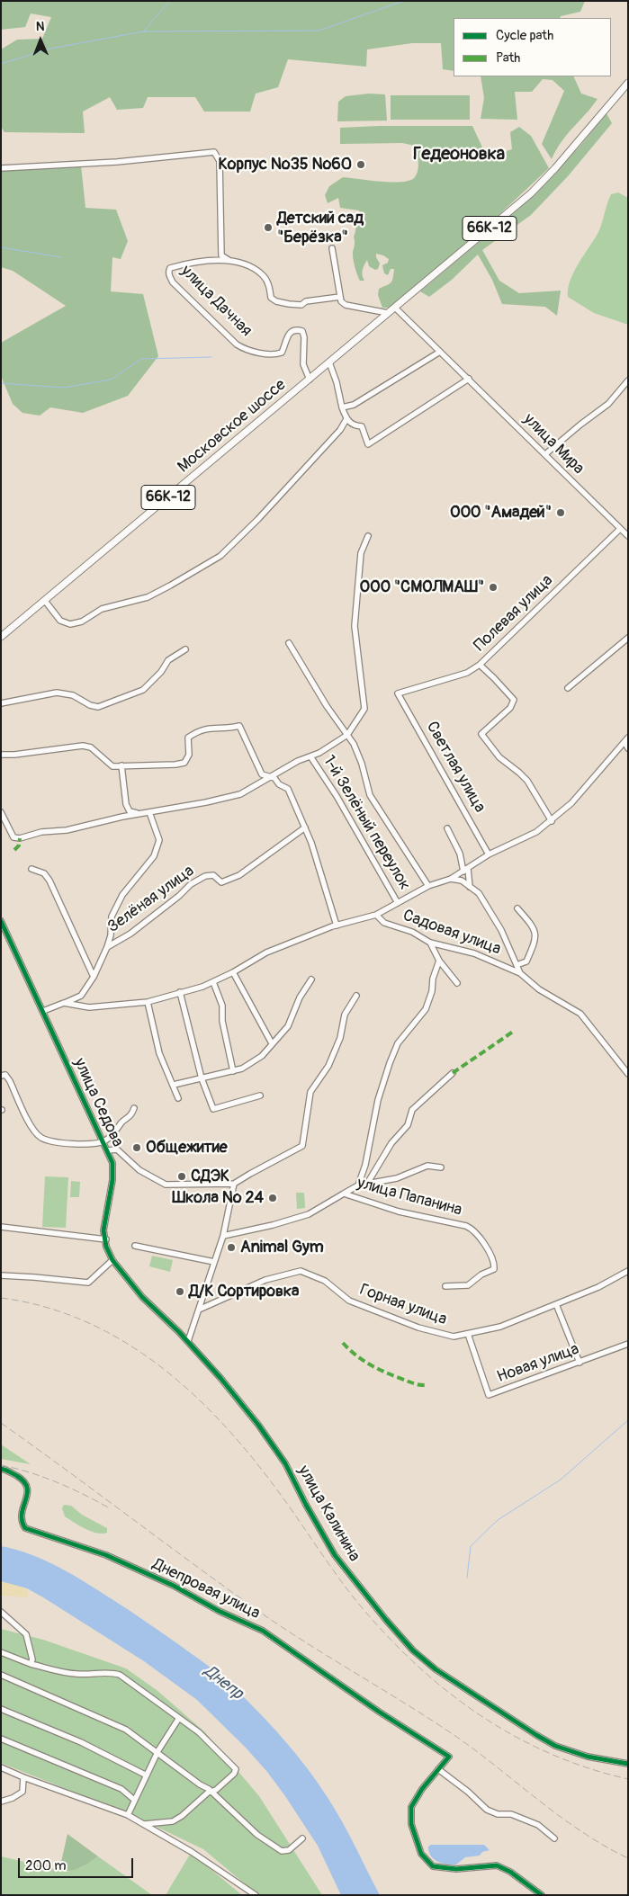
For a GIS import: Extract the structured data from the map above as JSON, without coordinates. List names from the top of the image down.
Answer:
{
  "streets": {
    "main road": ["66К-12", "Московское шоссе"],
    "street": [
      "улица Дачная",
      "улица Мира",
      "Полевая улица",
      "Светлая улица",
      "1-й Зелёный переулок",
      "Зелёная улица",
      "Садовая улица",
      "улица Седова",
      "улица Папанина",
      "Горная улица",
      "Новая улица",
      "улица Калинина",
      "Днепровая улица"
    ]
  },
  "crossings": [
    ["66К-12", "Московское шоссе"],
    ["66К-12", "улица Мира"],
    ["улица Дачная", "Московское шоссе"],
    ["улица Мира", "Полевая улица"],
    ["Полевая улица", "Светлая улица"],
    ["Зелёная улица", "улица Седова"],
    ["улица Седова", "улица Калинина"],
    ["Горная улица", "Новая улица"]
  ],
  "districts": ["Гедеоновка"],
  "water": ["Днепр"],
  "places": [
    "Корпус №35 №60",
    "Детский сад \"Берёзка\"",
    "ООО \"Амадей\"",
    "ООО \"СМОЛМАШ\"",
    "Общежитие",
    "СДЭК",
    "Школа № 24",
    "Animal Gym",
    "Д/К Сортировка"
  ],
  "legend": ["Cycle path", "Path"],
  "scale_bar": "200 m",
  "north": "top"
}
